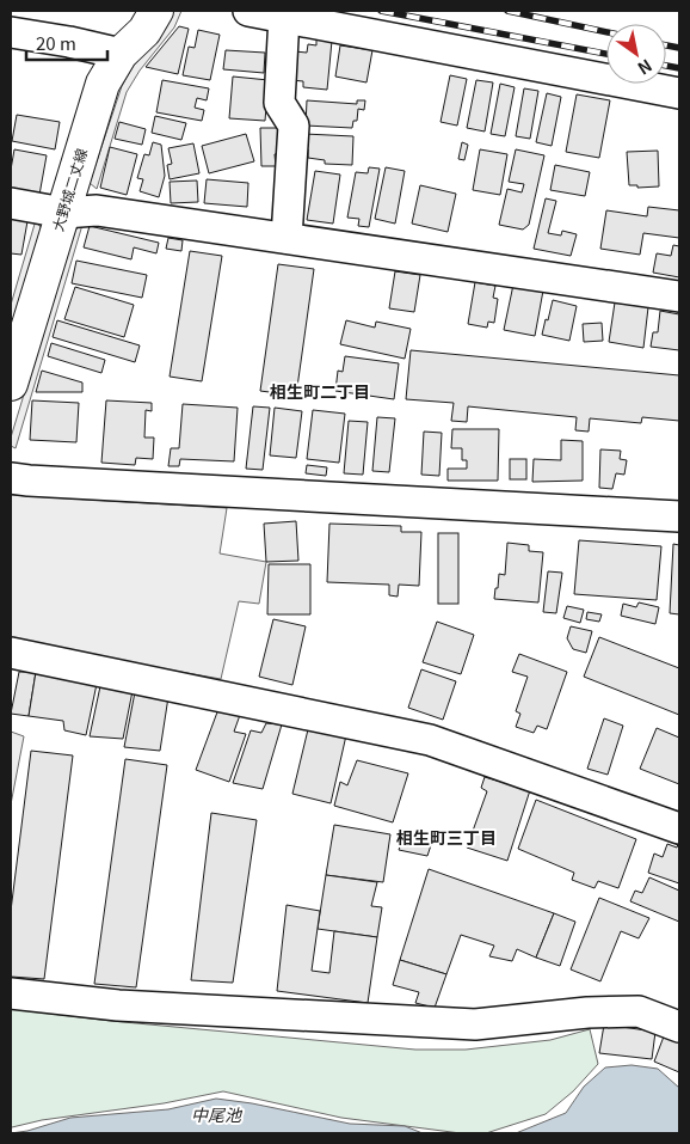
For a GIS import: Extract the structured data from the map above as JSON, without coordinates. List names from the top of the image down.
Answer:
{
  "streets": {
    "main road": ["大野城二丈線"]
  },
  "districts": ["相生町二丁目", "相生町三丁目"],
  "water": ["中尾池"],
  "scale_bar": "20 m",
  "north": "bottom right"
}
